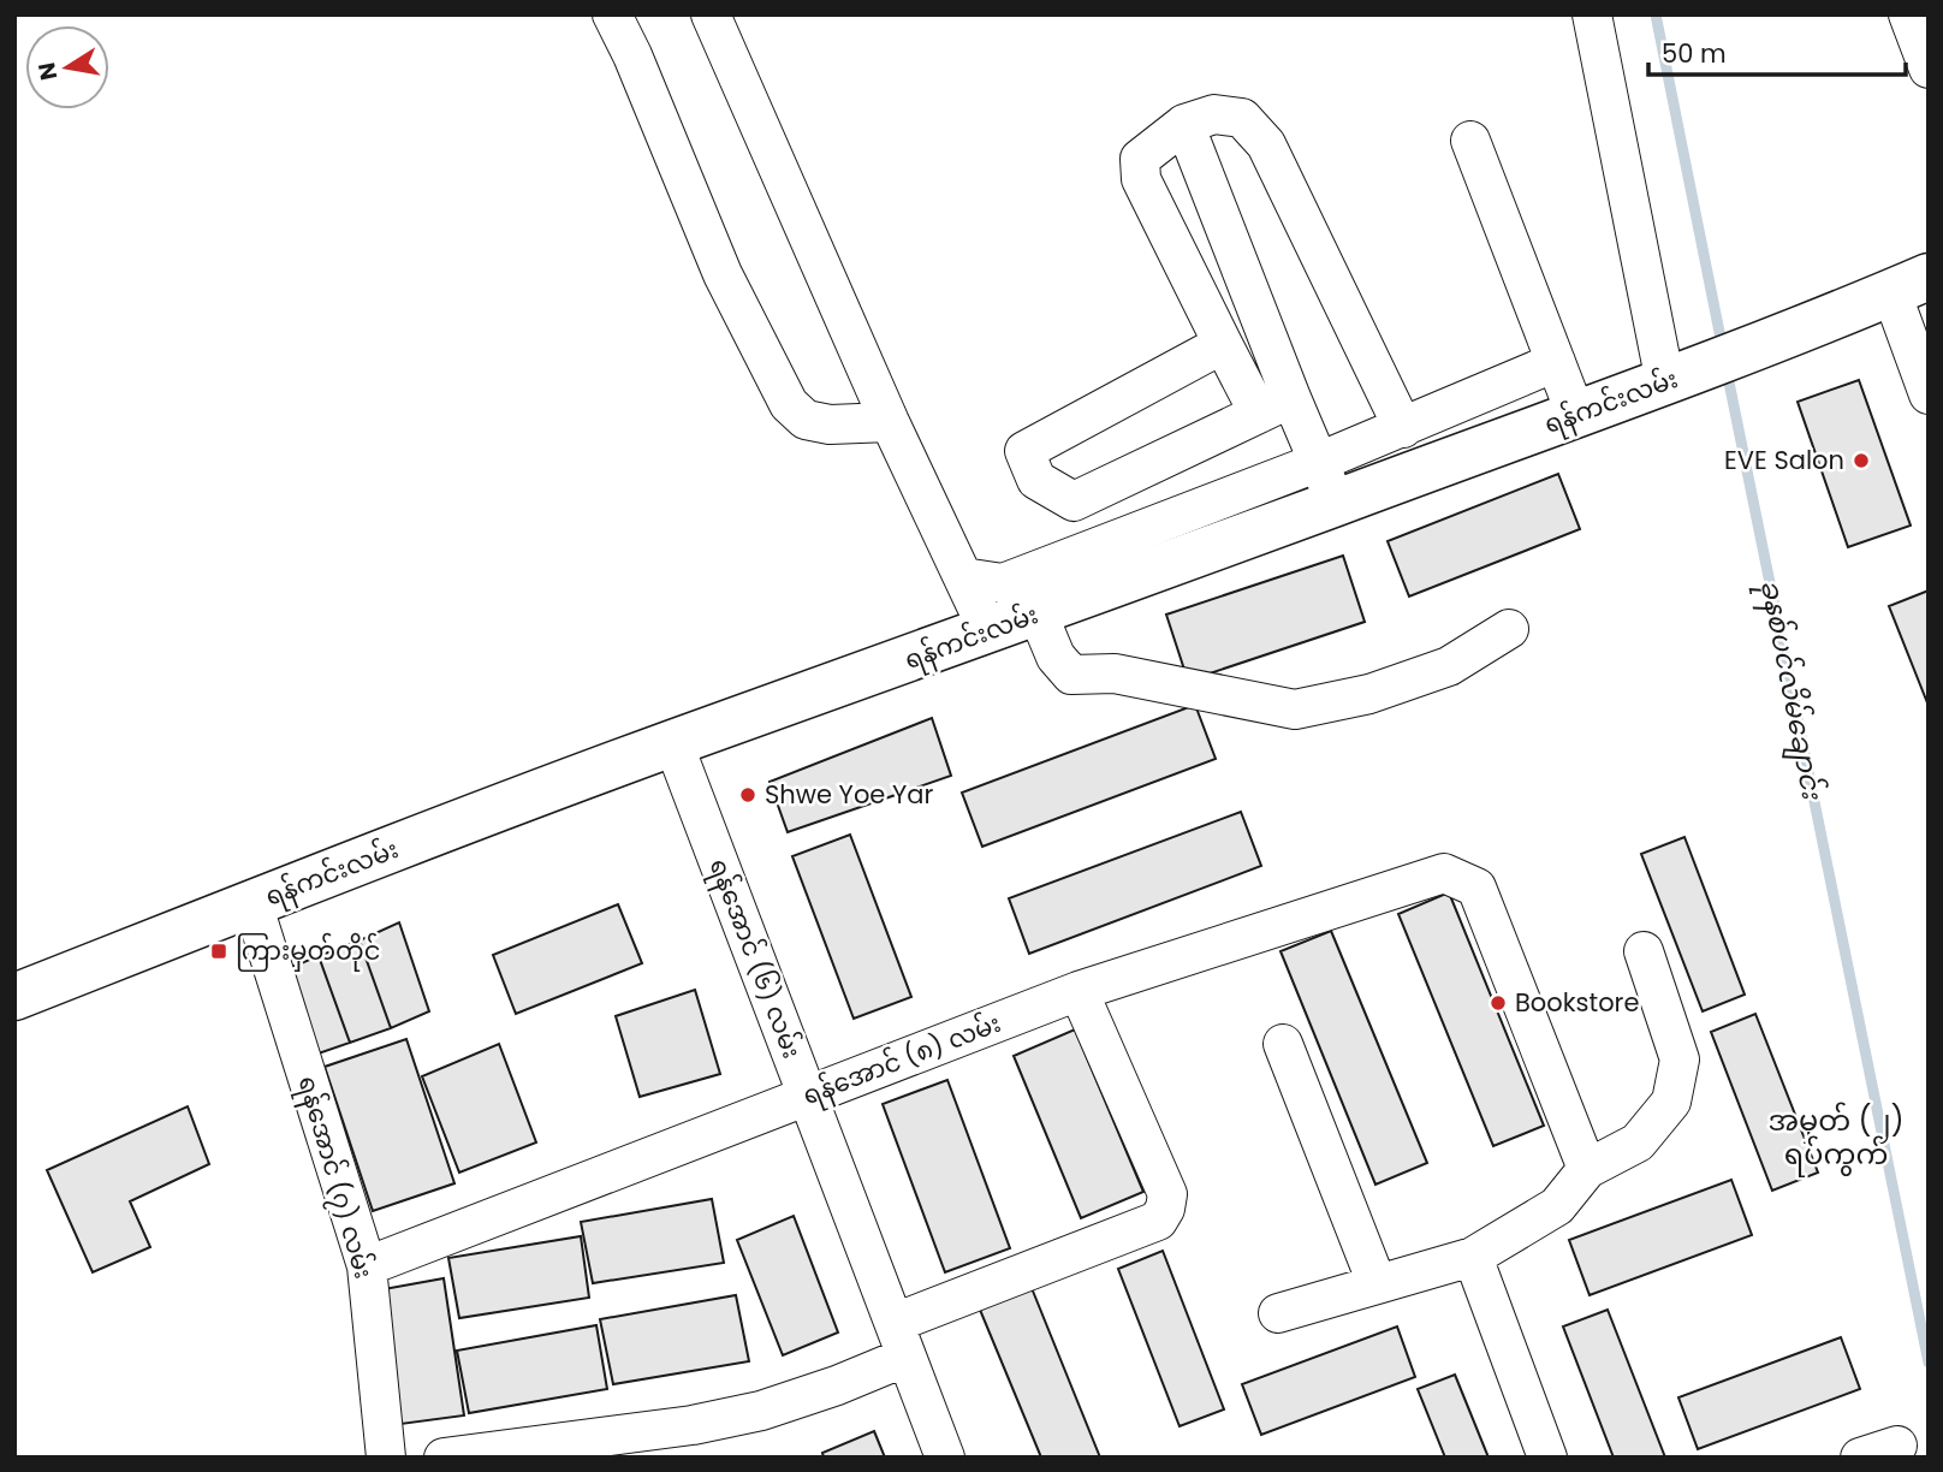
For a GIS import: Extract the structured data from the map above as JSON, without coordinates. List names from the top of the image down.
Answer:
{
  "streets": {
    "main road": ["ရန်ကင်းလမ်း"],
    "street": ["ရန်အောင် (၆) လမ်း", "ရန်အောင် (၈) လမ်း", "ရန်အောင် (၇) လမ်း"]
  },
  "crossings": [
    ["ရန်ကင်းလမ်း", "ရန်အောင် (၆) လမ်း"],
    ["ရန်ကင်းလမ်း", "ရန်အောင် (၇) လမ်း"],
    ["ရန်အောင် (၆) လမ်း", "ရန်အောင် (၈) လမ်း"],
    ["ရန်အောင် (၈) လမ်း", "ရန်အောင် (၇) လမ်း"]
  ],
  "districts": ["အမှတ် (၂) ရပ်ကွက်"],
  "water": ["ခုနစ်ပင်လိမ်ချောင်း"],
  "places": {
    "other": ["EVE Salon", "Shwe Yoe Yar", "Bookstore"],
    "transit": ["ကြားမှတ်တိုင်"]
  },
  "scale_bar": "50 m",
  "north": "left"
}
